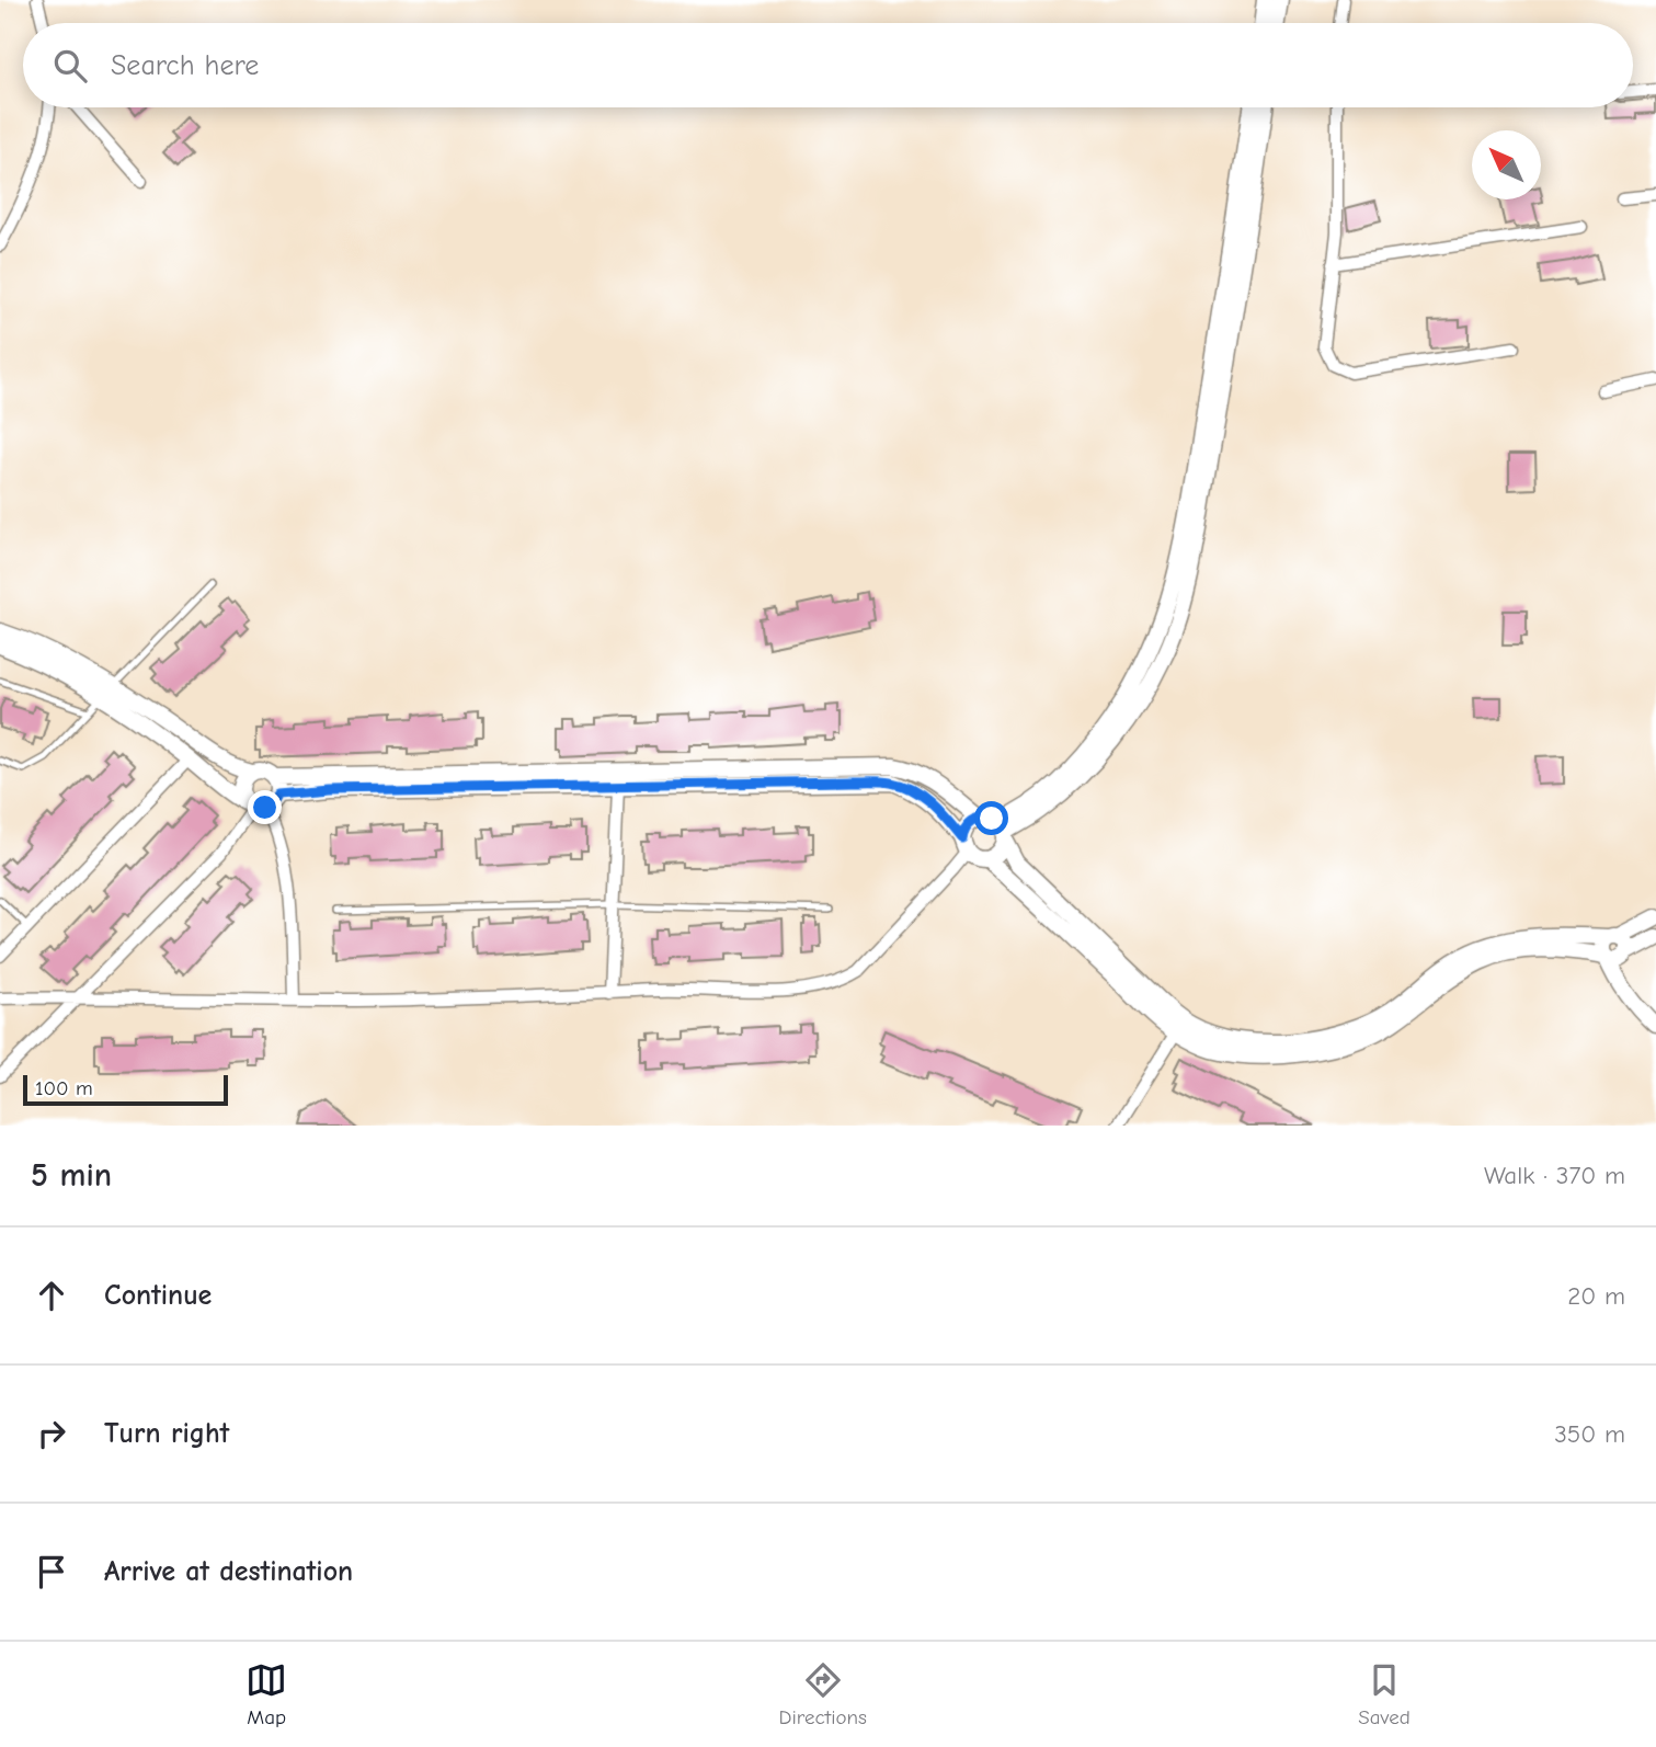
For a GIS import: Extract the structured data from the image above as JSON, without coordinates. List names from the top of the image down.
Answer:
{
  "scale_bar": "100 m",
  "north": "top left",
  "page": {
    "search": "Search here",
    "scale": "100 m",
    "heading": ["5 min", "Walk · 370 m"],
    "list": [
      ["Continue", "20 m"],
      ["Turn right", "350 m"],
      "Arrive at destination"
    ],
    "nav": ["Map", "Directions", "Saved"]
  }
}
